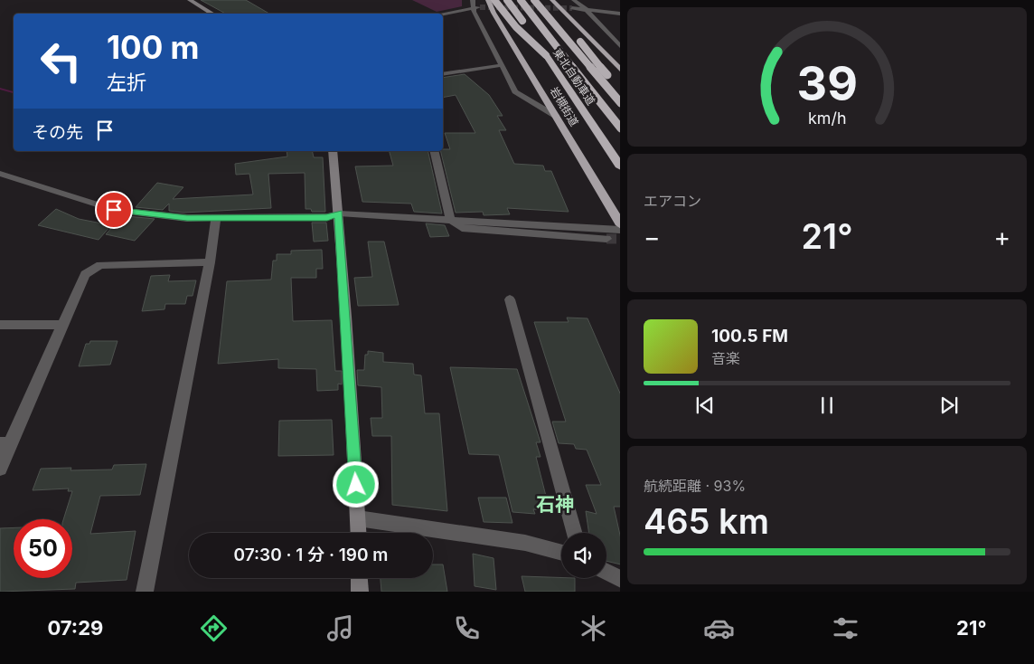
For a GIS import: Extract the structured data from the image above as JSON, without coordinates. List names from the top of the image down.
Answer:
{
  "streets": {
    "highway": ["東北自動車道", "岩槻街道"]
  },
  "districts": ["石神"],
  "page": {
    "turn": ["100 m", "左折"],
    "then": "その先",
    "tile": [
      "エアコン",
      ["航続距離 · 93%", "465 km"]
    ],
    "heat": ["−", "21°", "+"],
    "song": ["100.5 FM", "音楽"],
    "limit": "50",
    "trip": "07:30 · 1 分 · 190 m",
    "tabs": ["07:29", "21°"],
    "gauge": ["39", "km/h"]
  }
}
